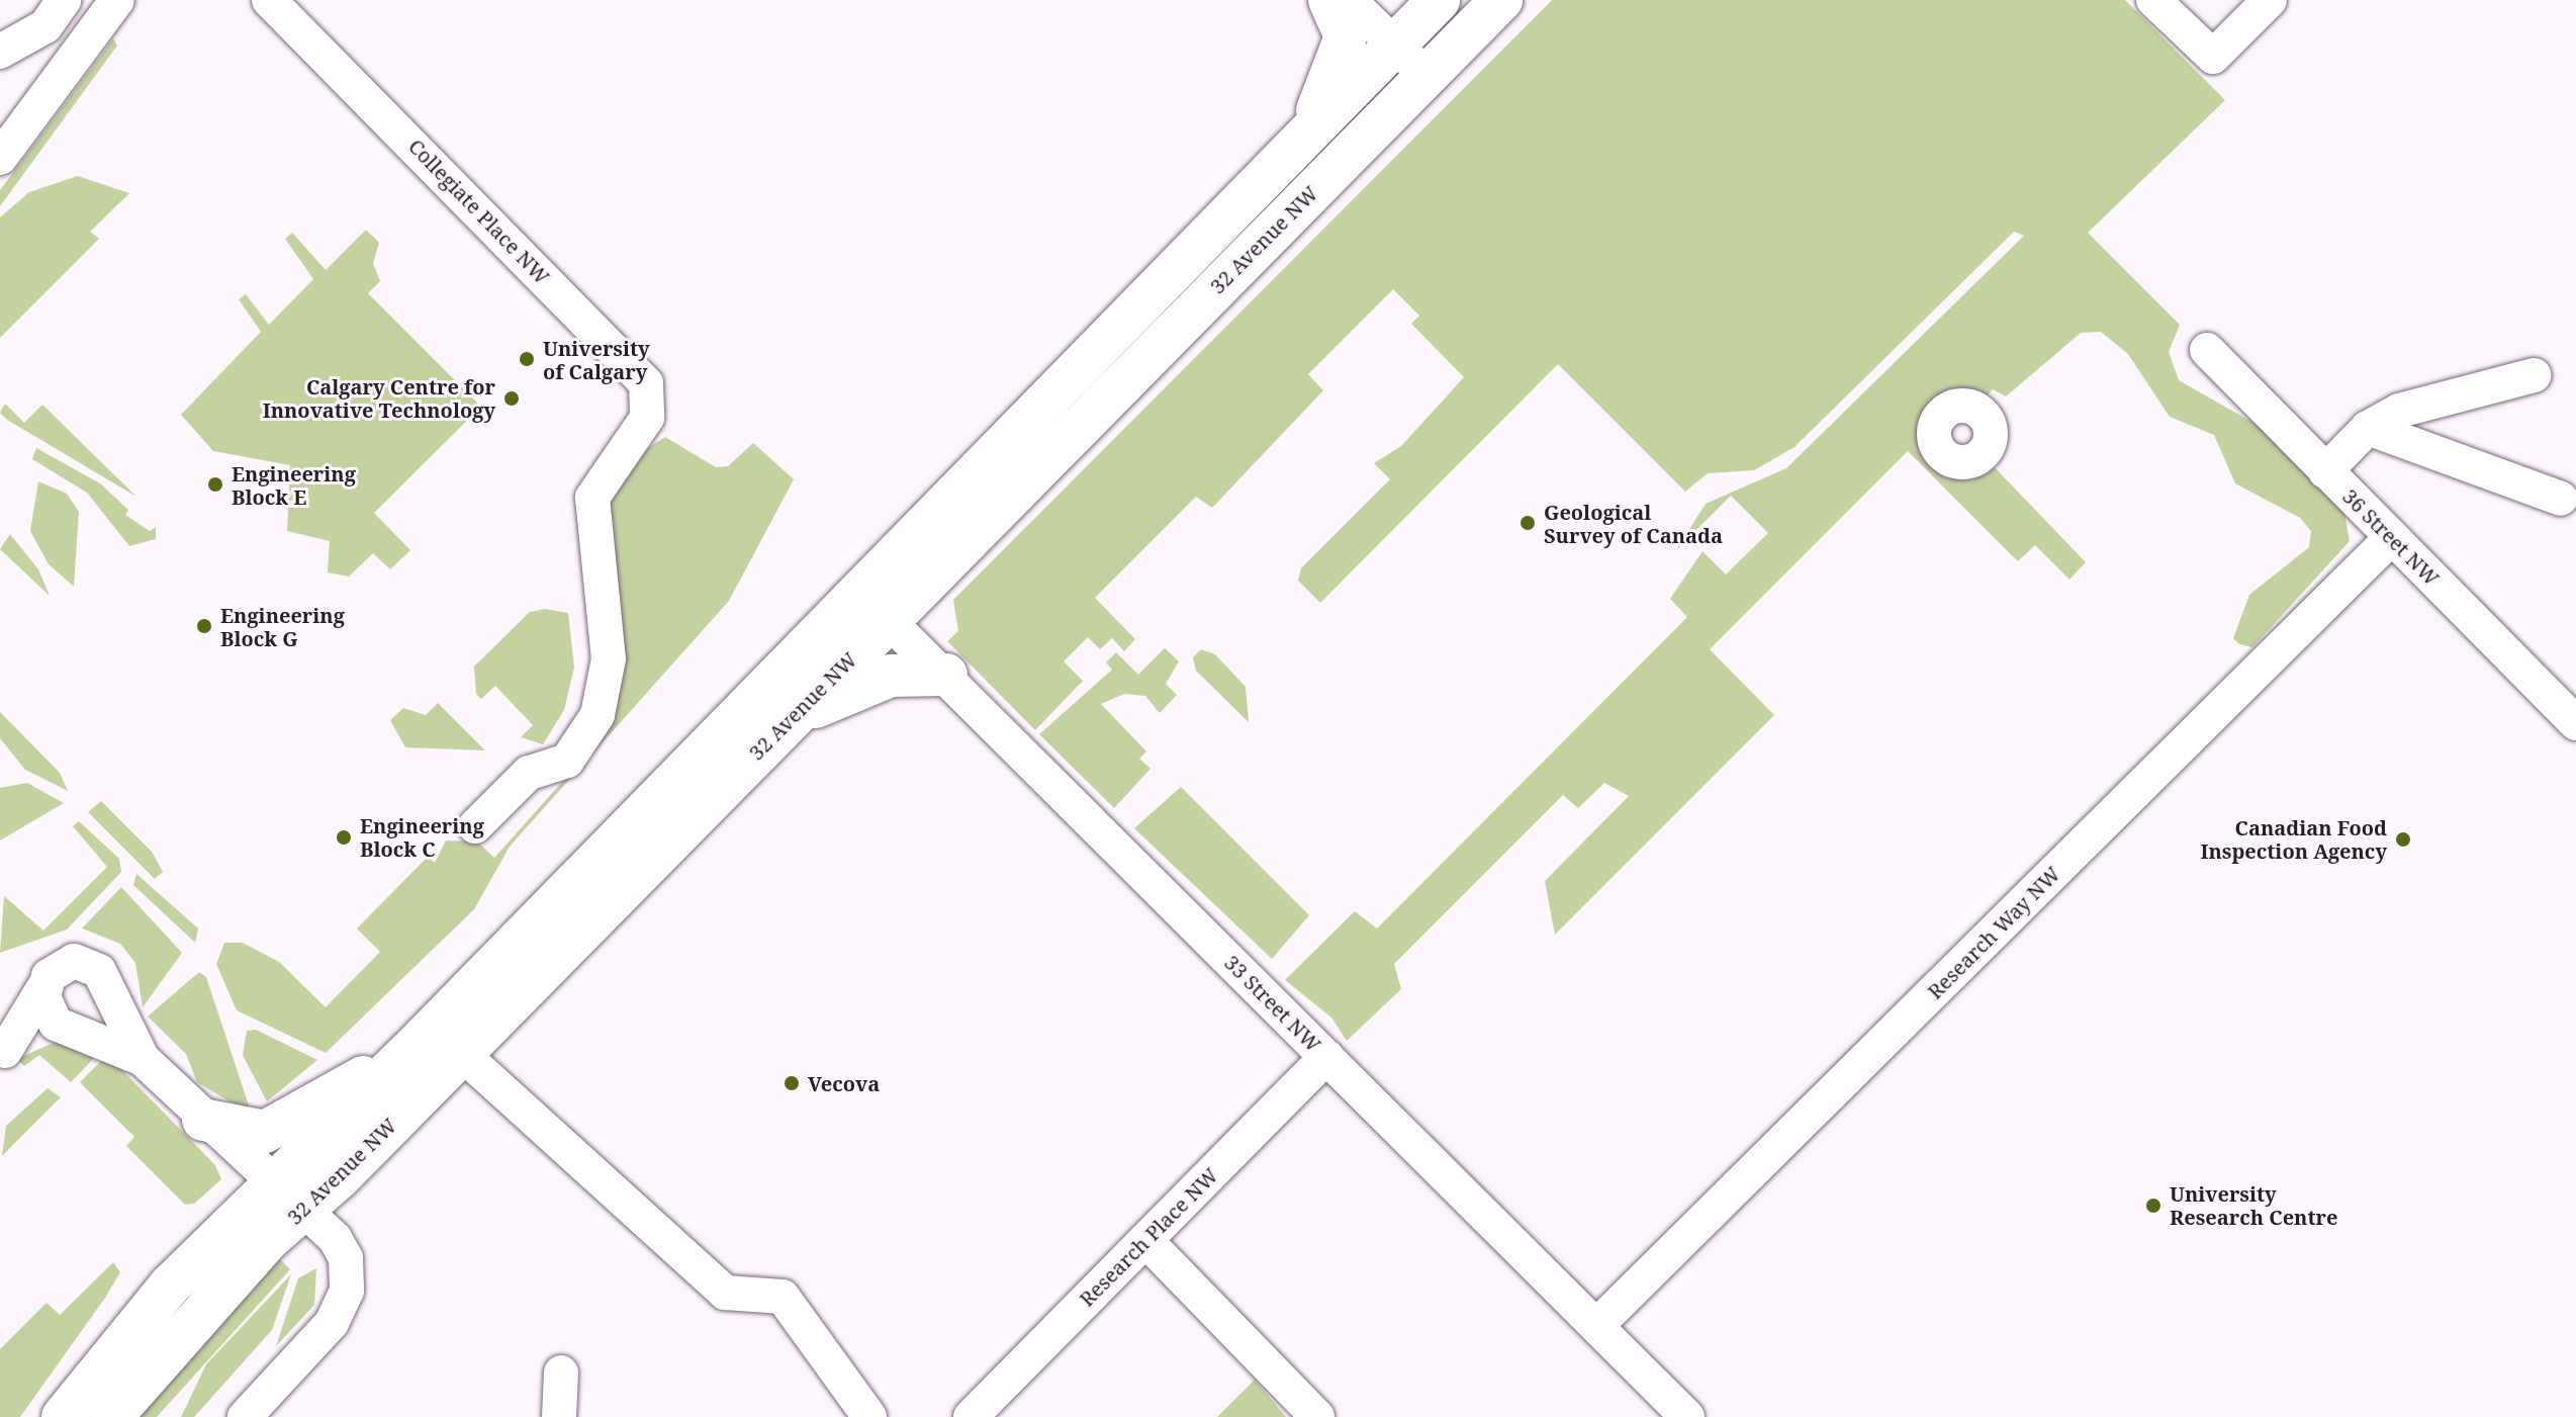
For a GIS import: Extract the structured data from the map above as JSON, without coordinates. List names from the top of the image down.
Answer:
{
  "streets": {
    "main road": ["32 Avenue NW"],
    "street": [
      "Collegiate Place NW",
      "36 Street NW",
      "Research Way NW",
      "33 Street NW",
      "Research Place NW"
    ]
  },
  "crossings": [
    ["32 Avenue NW", "33 Street NW"],
    ["36 Street NW", "Research Way NW"],
    ["Research Way NW", "33 Street NW"],
    ["33 Street NW", "Research Place NW"]
  ],
  "places": [
    "University of Calgary",
    "Calgary Centre for Innovative Technology",
    "Engineering Block E",
    "Geological Survey of Canada",
    "Engineering Block G",
    "Engineering Block C",
    "Canadian Food Inspection Agency",
    "Vecova",
    "University Research Centre"
  ]
}
